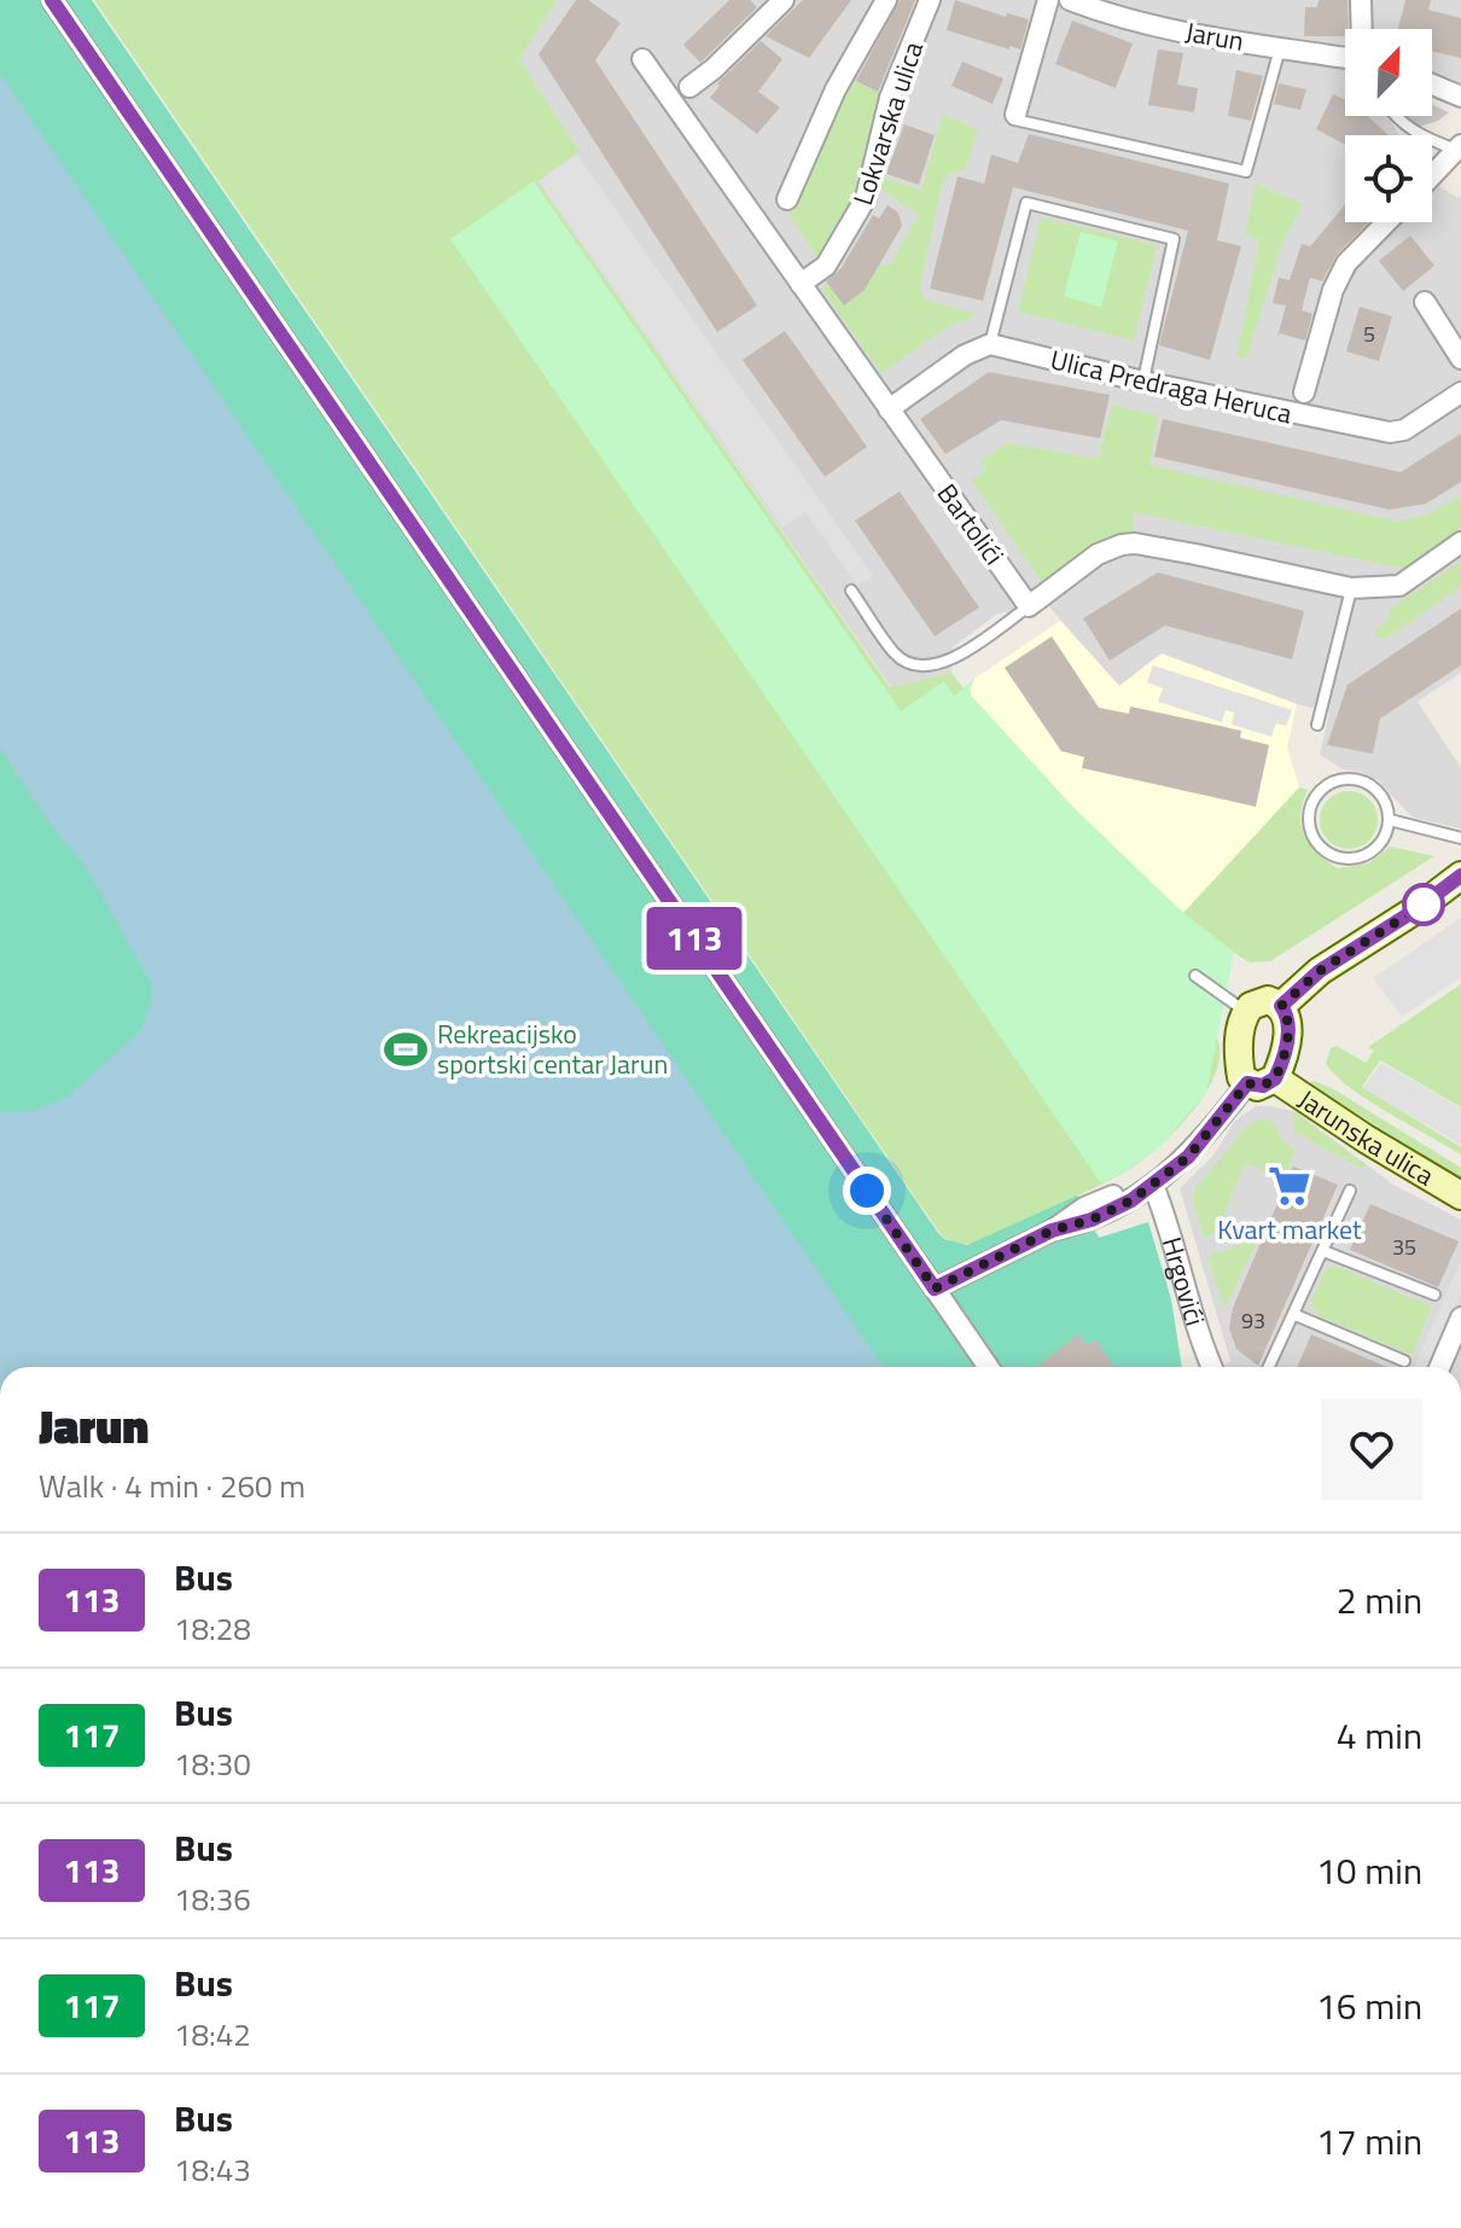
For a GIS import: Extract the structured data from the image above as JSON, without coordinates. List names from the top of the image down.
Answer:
{
  "streets": {
    "street": [
      "Jarun",
      "Lokvarska ulica",
      "Ulica Predraga Heruca",
      "Bartolići",
      "Jarunska ulica",
      "Hrgovići"
    ]
  },
  "crossings": [
    ["Lokvarska ulica", "Bartolići"]
  ],
  "places": {
    "sports": ["Rekreacijsko sportski centar Jarun"],
    "supermarket": ["Kvart market"]
  },
  "lines": ["bus line 113"],
  "house_numbers": ["5", "35", "93"],
  "north": "top right",
  "page": {
    "on_map": "113",
    "heading": ["Jarun", "Walk · 4 min · 260 m"],
    "list": [
      {
        "mark": "113",
        "name": "Bus",
        "note": "18:28",
        "value": "2 min"
      },
      {
        "mark": "117",
        "name": "Bus",
        "note": "18:30",
        "value": "4 min"
      },
      {
        "mark": "113",
        "name": "Bus",
        "note": "18:36",
        "value": "10 min"
      },
      {
        "mark": "117",
        "name": "Bus",
        "note": "18:42",
        "value": "16 min"
      },
      {
        "mark": "113",
        "name": "Bus",
        "note": "18:43",
        "value": "17 min"
      }
    ]
  }
}
